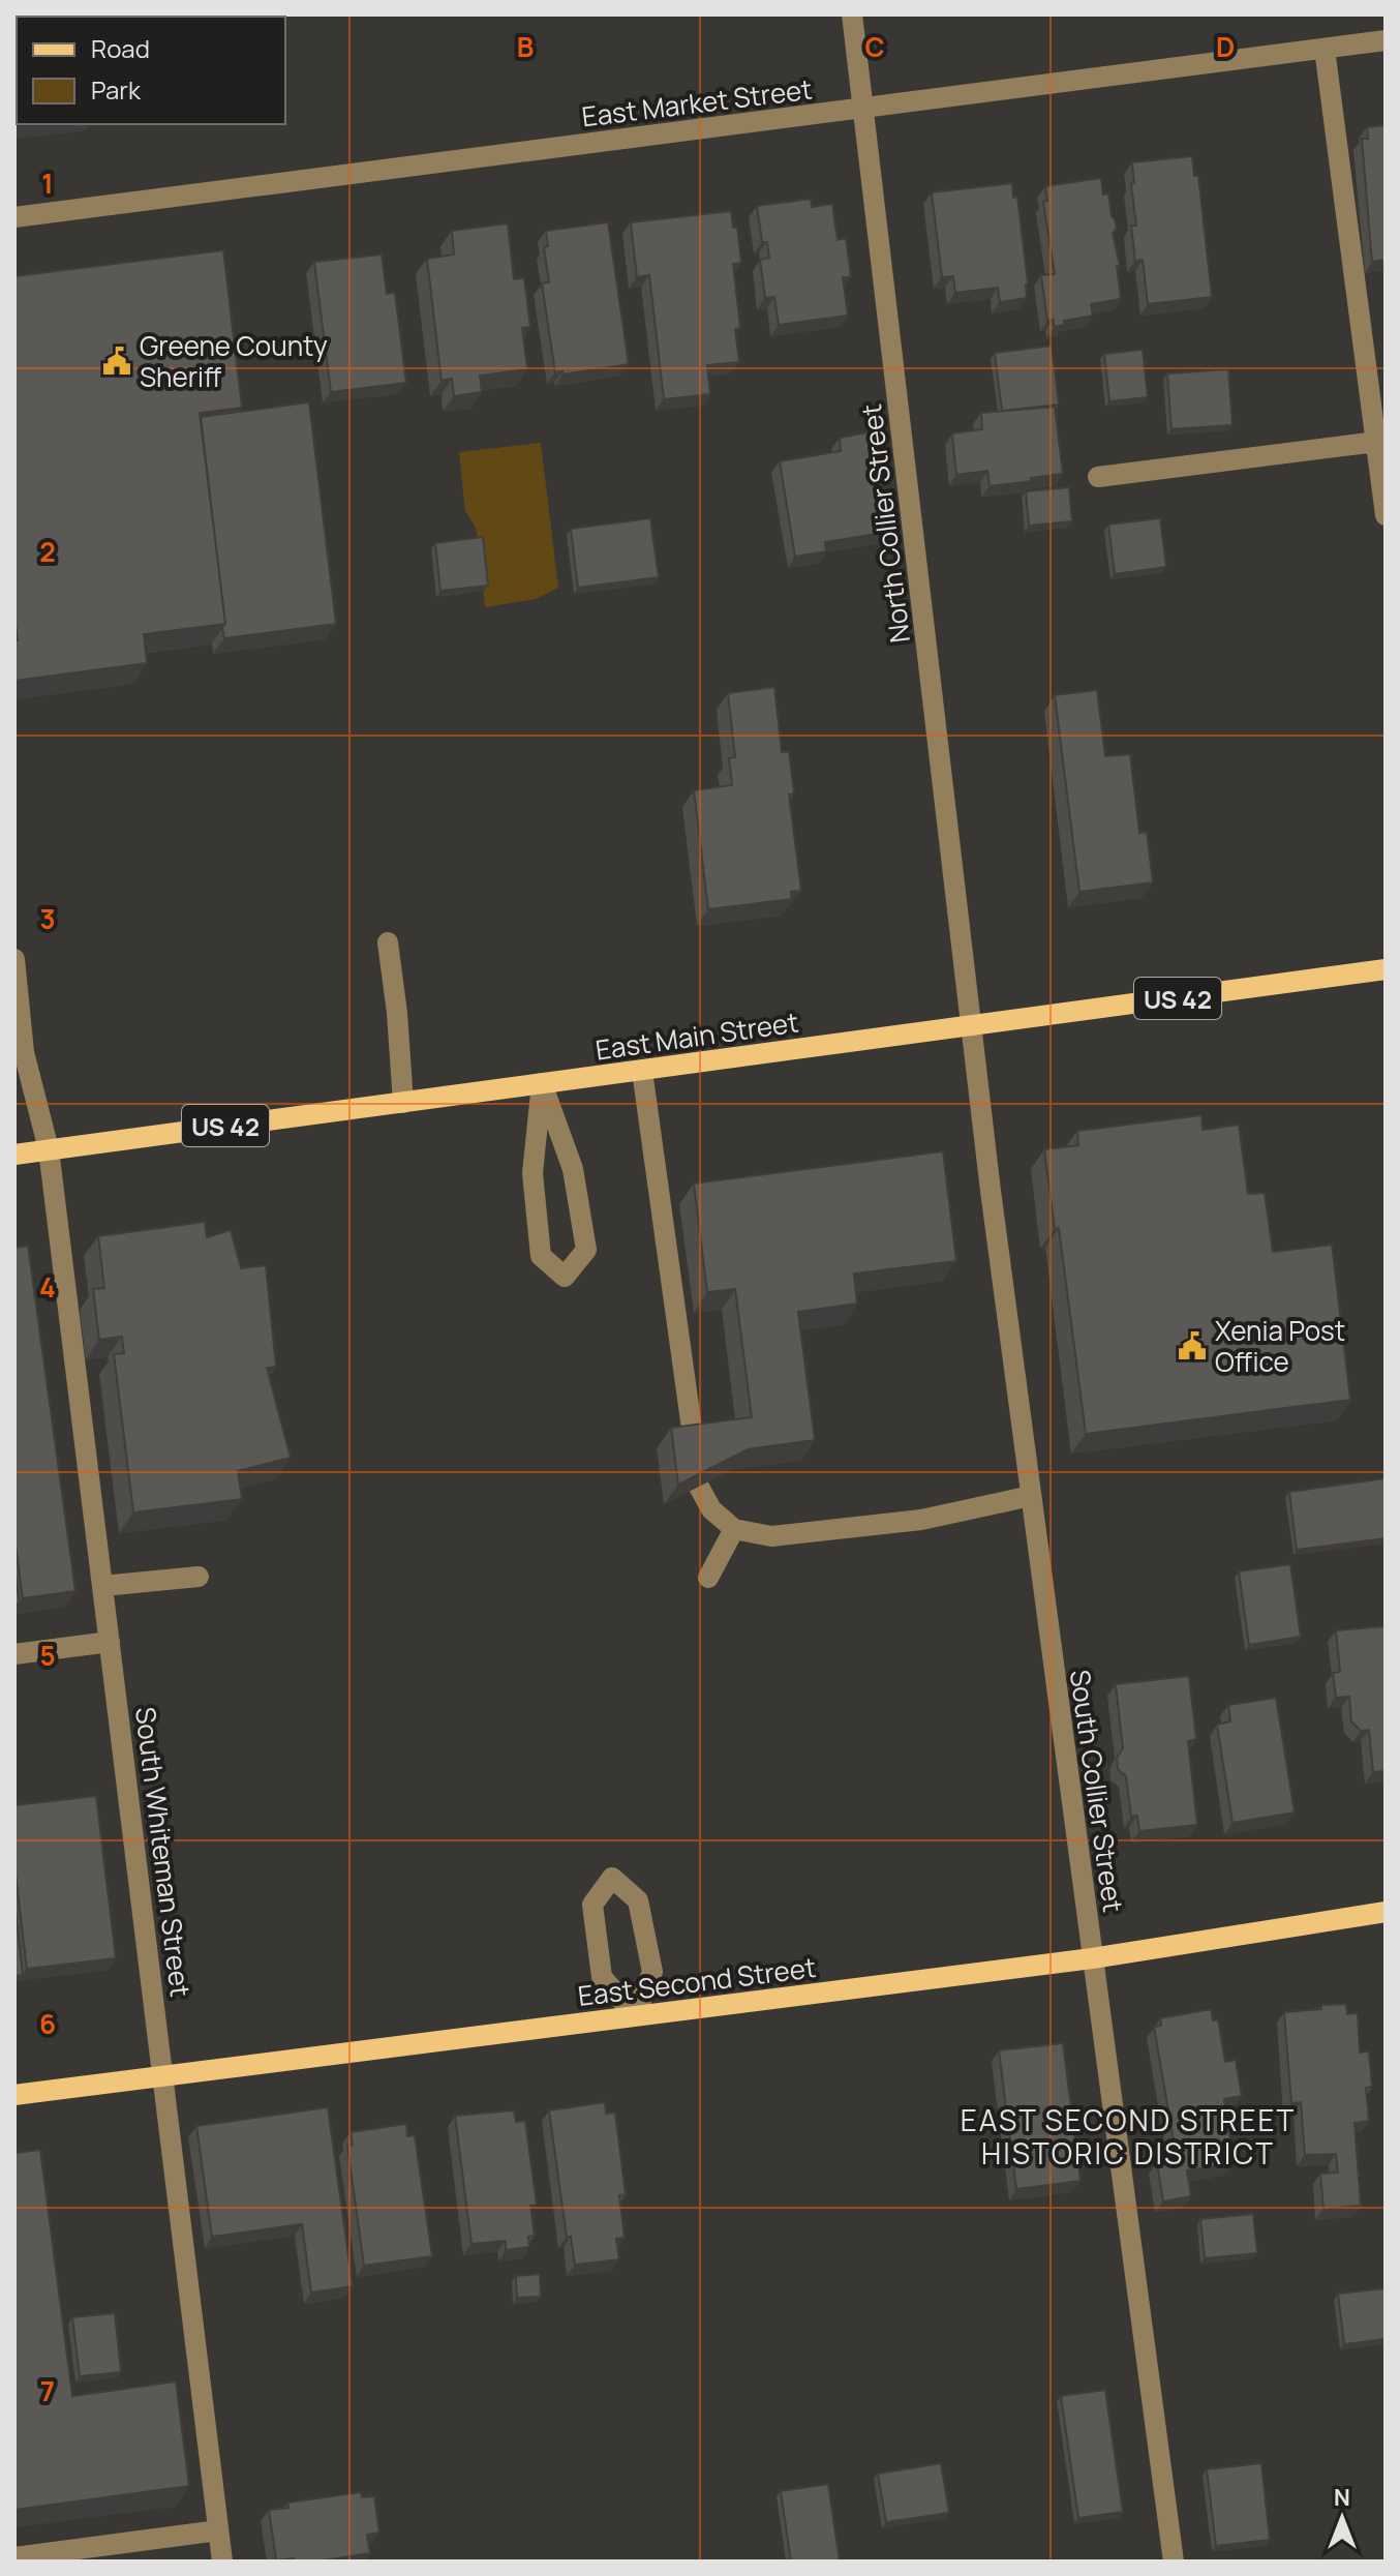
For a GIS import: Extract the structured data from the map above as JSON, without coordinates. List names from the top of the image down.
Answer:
{
  "streets": {
    "main road": ["US 42", "East Main Street", "East Second Street"],
    "street": [
      "East Market Street",
      "North Collier Street",
      "South Collier Street",
      "South Whiteman Street"
    ]
  },
  "crossings": [
    ["East Market Street", "North Collier Street"],
    ["North Collier Street", "East Main Street"],
    ["North Collier Street", "South Collier Street"],
    ["East Main Street", "South Collier Street"],
    ["East Main Street", "South Whiteman Street"],
    ["South Collier Street", "East Second Street"],
    ["South Whiteman Street", "East Second Street"]
  ],
  "districts": ["EAST SECOND STREET HISTORIC DISTRICT"],
  "places": {
    "public building": ["Greene County Sheriff", "Xenia Post Office"]
  },
  "legend": ["Road", "Park"],
  "north": "top",
  "grid": {
    "columns": ["B", "C", "D"],
    "rows": [
      "1",
      "2",
      "3",
      "4",
      "5",
      "6",
      "7"
    ]
  }
}
